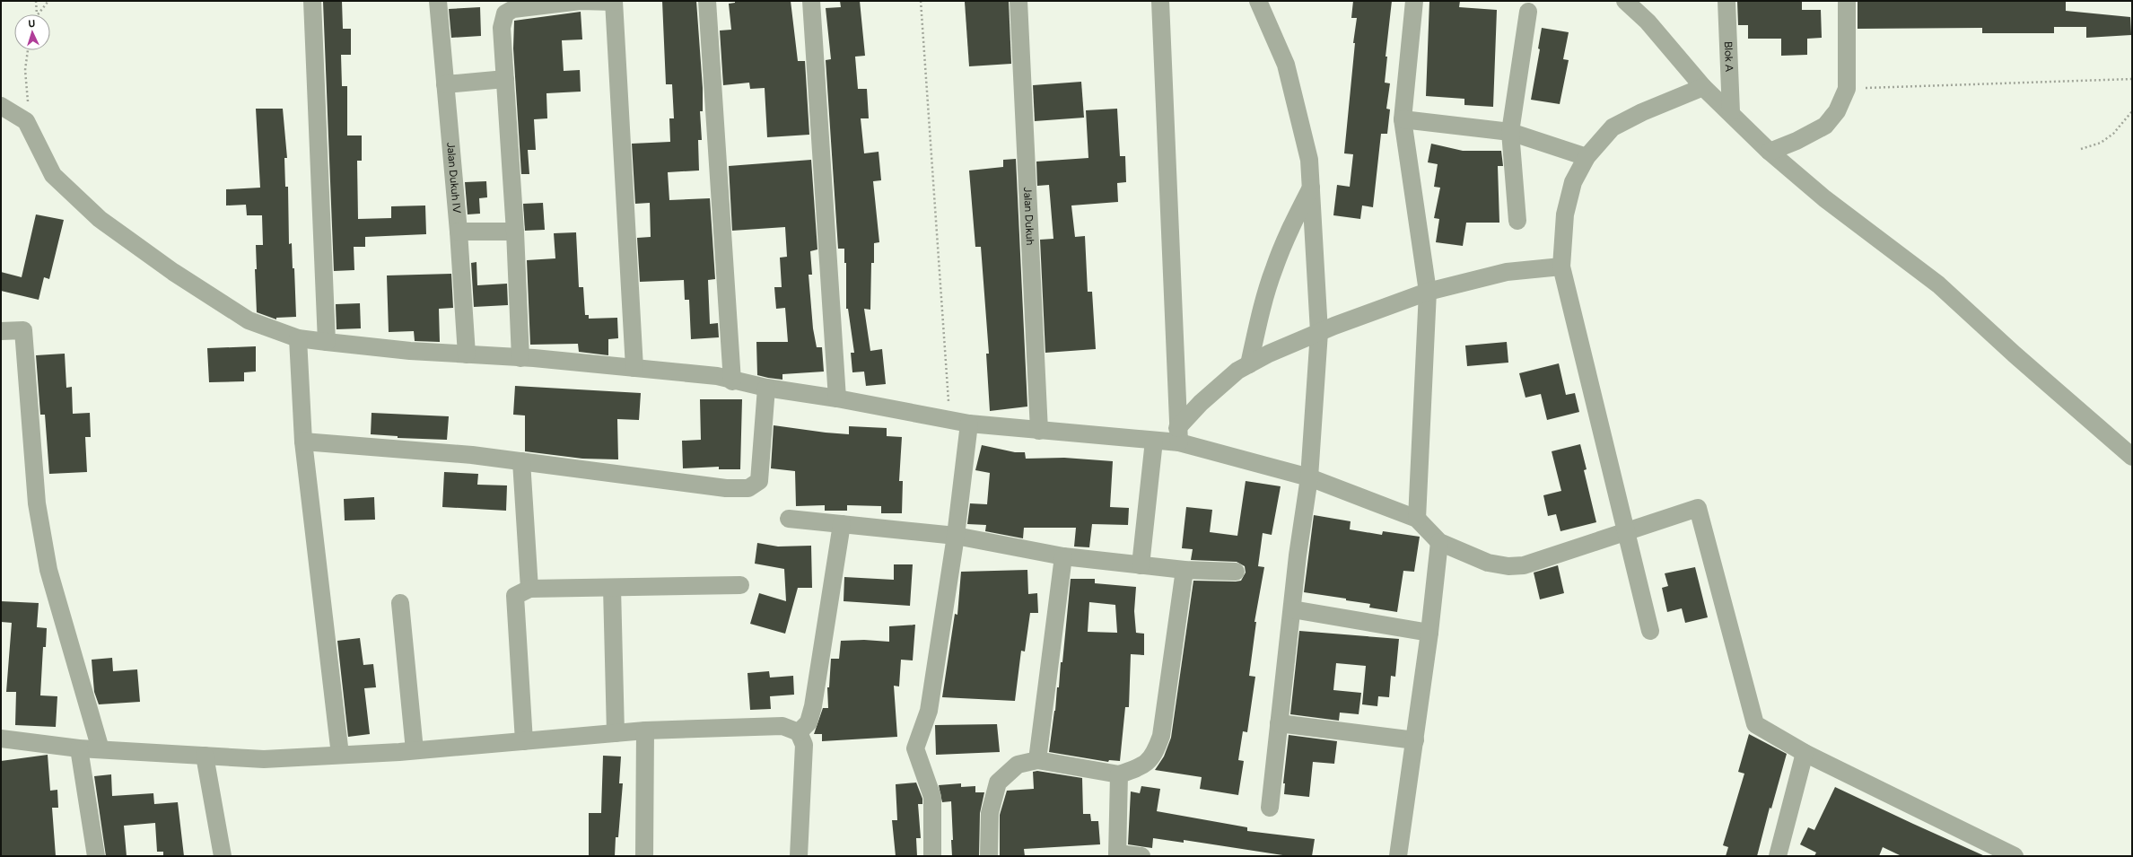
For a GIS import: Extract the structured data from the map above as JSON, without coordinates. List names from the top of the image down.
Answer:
{
  "streets": {
    "street": ["Blok A", "Jalan Dukuh IV", "Jalan Dukuh"]
  },
  "north": "top"
}
